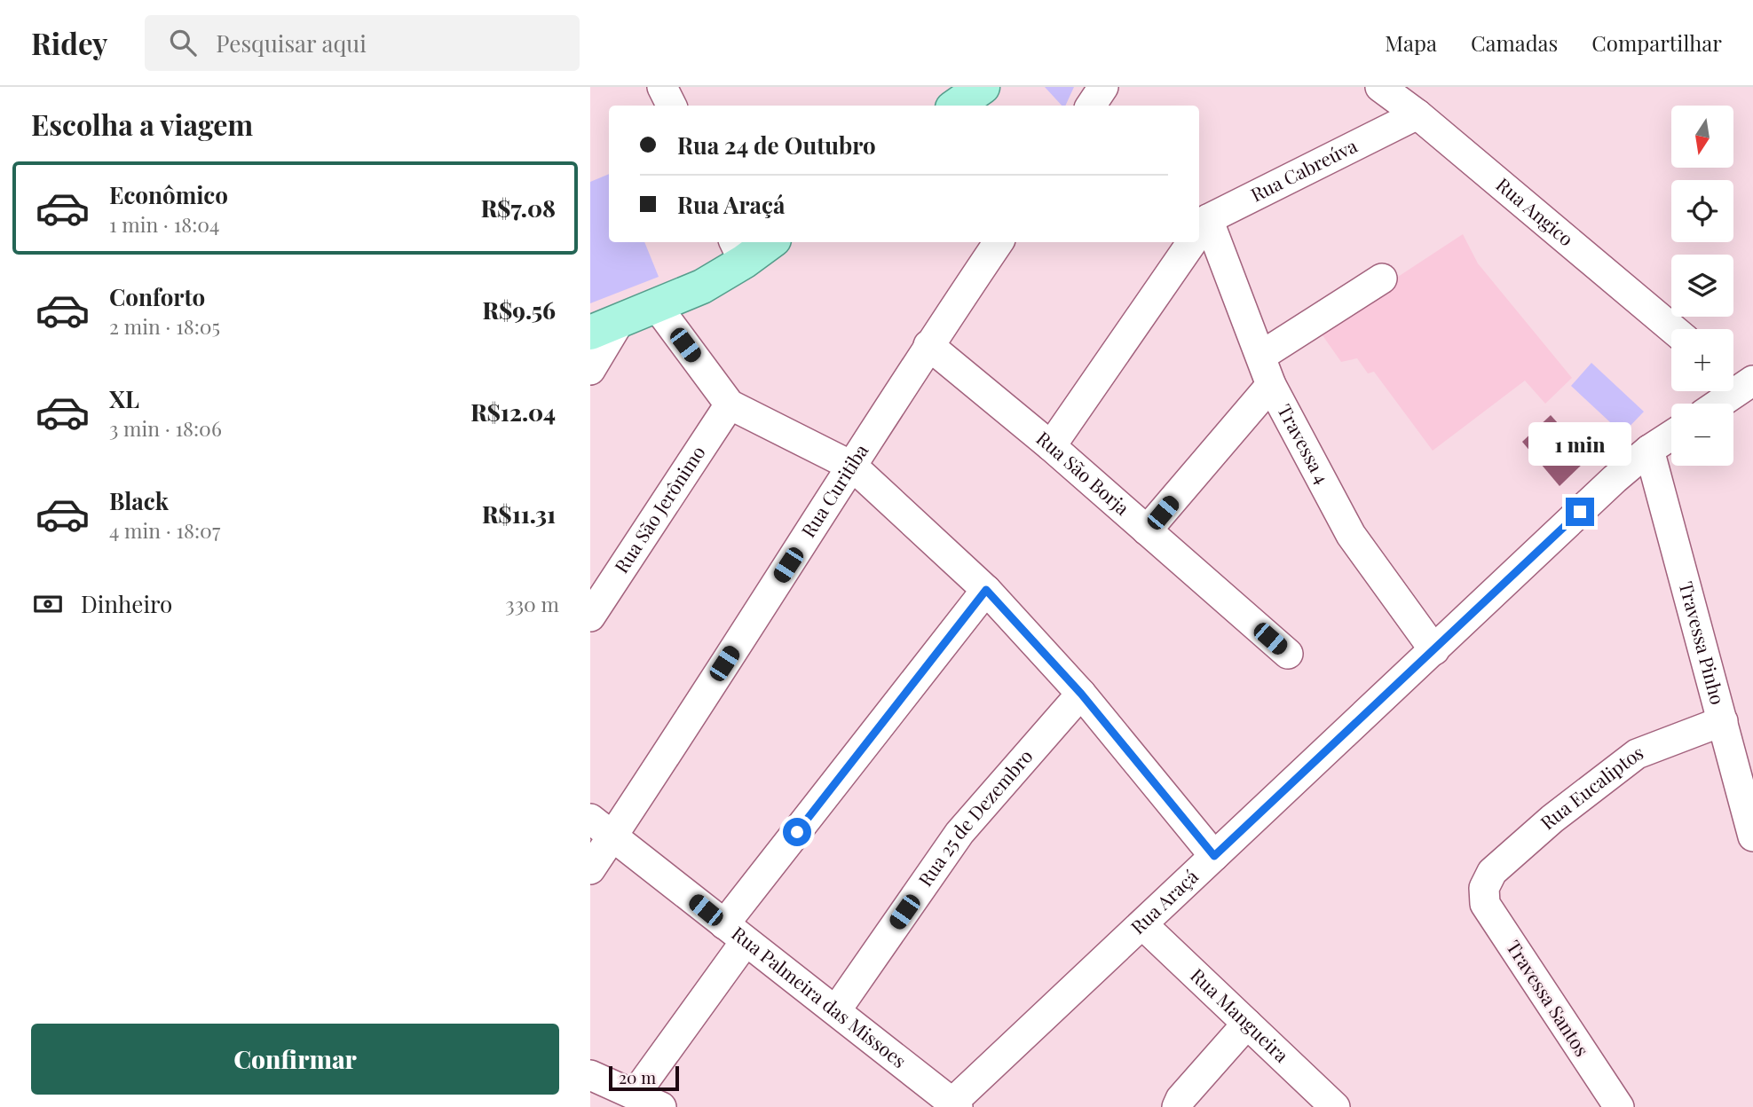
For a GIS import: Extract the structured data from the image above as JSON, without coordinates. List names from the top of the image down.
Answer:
{
  "streets": {
    "street": [
      "Rua Cabreúva",
      "Rua Angico",
      "Travessa 4",
      "Rua São Borja",
      "Rua Curitiba",
      "Rua São Jerônimo",
      "Travessa Pinho",
      "Rua Eucaliptos",
      "Rua 25 de Dezembro",
      "Rua Araçá",
      "Rua Palmeira das Missoes",
      "Travessa Santos",
      "Rua Mangueira"
    ]
  },
  "crossings": [
    ["Rua Cabreúva", "Rua Angico"],
    ["Rua Cabreúva", "Travessa 4"],
    ["Rua Cabreúva", "Rua São Borja"],
    ["Travessa 4", "Rua Araçá"],
    ["Rua São Borja", "Rua Curitiba"],
    ["Rua Curitiba", "Rua Palmeira das Missoes"],
    ["Travessa Pinho", "Rua Eucaliptos"],
    ["Travessa Pinho", "Rua Araçá"],
    ["Rua Eucaliptos", "Travessa Santos"],
    ["Rua 25 de Dezembro", "Rua Palmeira das Missoes"],
    ["Rua Araçá", "Rua Palmeira das Missoes"],
    ["Rua Araçá", "Rua Mangueira"]
  ],
  "scale_bar": "20 m",
  "north": "bottom",
  "page": {
    "header": "Ridey",
    "search": "Pesquisar aqui",
    "nav": ["Mapa", "Camadas", "Compartilhar"],
    "heading": "Escolha a viagem",
    "map_buttons": ["+", "−"],
    "banner": ["Rua 24 de Outubro", "Rua Araçá"],
    "list": [
      {
        "name": "Econômico",
        "note": "1 min · 18:04",
        "value": "R$7.08"
      },
      {
        "name": "Conforto",
        "note": "2 min · 18:05",
        "value": "R$9.56"
      },
      {
        "name": "XL",
        "note": "3 min · 18:06",
        "value": "R$12.04"
      },
      {
        "name": "Black",
        "note": "4 min · 18:07",
        "value": "R$11.31"
      }
    ],
    "bubble": "1 min",
    "pay": ["Dinheiro", "330 m"],
    "buttons": "Confirmar",
    "scale": "20 m"
  }
}
